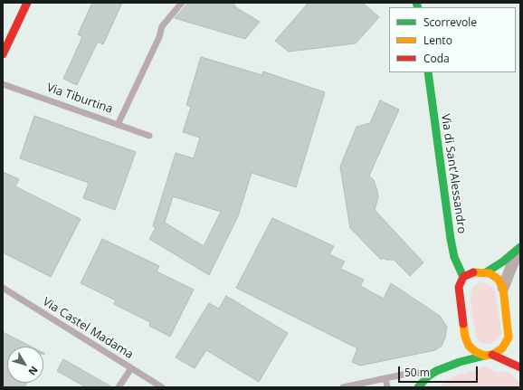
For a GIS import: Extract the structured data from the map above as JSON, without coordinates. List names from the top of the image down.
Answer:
{
  "streets": {
    "street": ["Via di Sant'Alessandro"],
    "lane": ["Via Tiburtina", "Via Castel Madama"]
  },
  "legend": ["Scorrevole", "Lento", "Coda"],
  "scale_bar": "50 m",
  "north": "bottom right"
}
